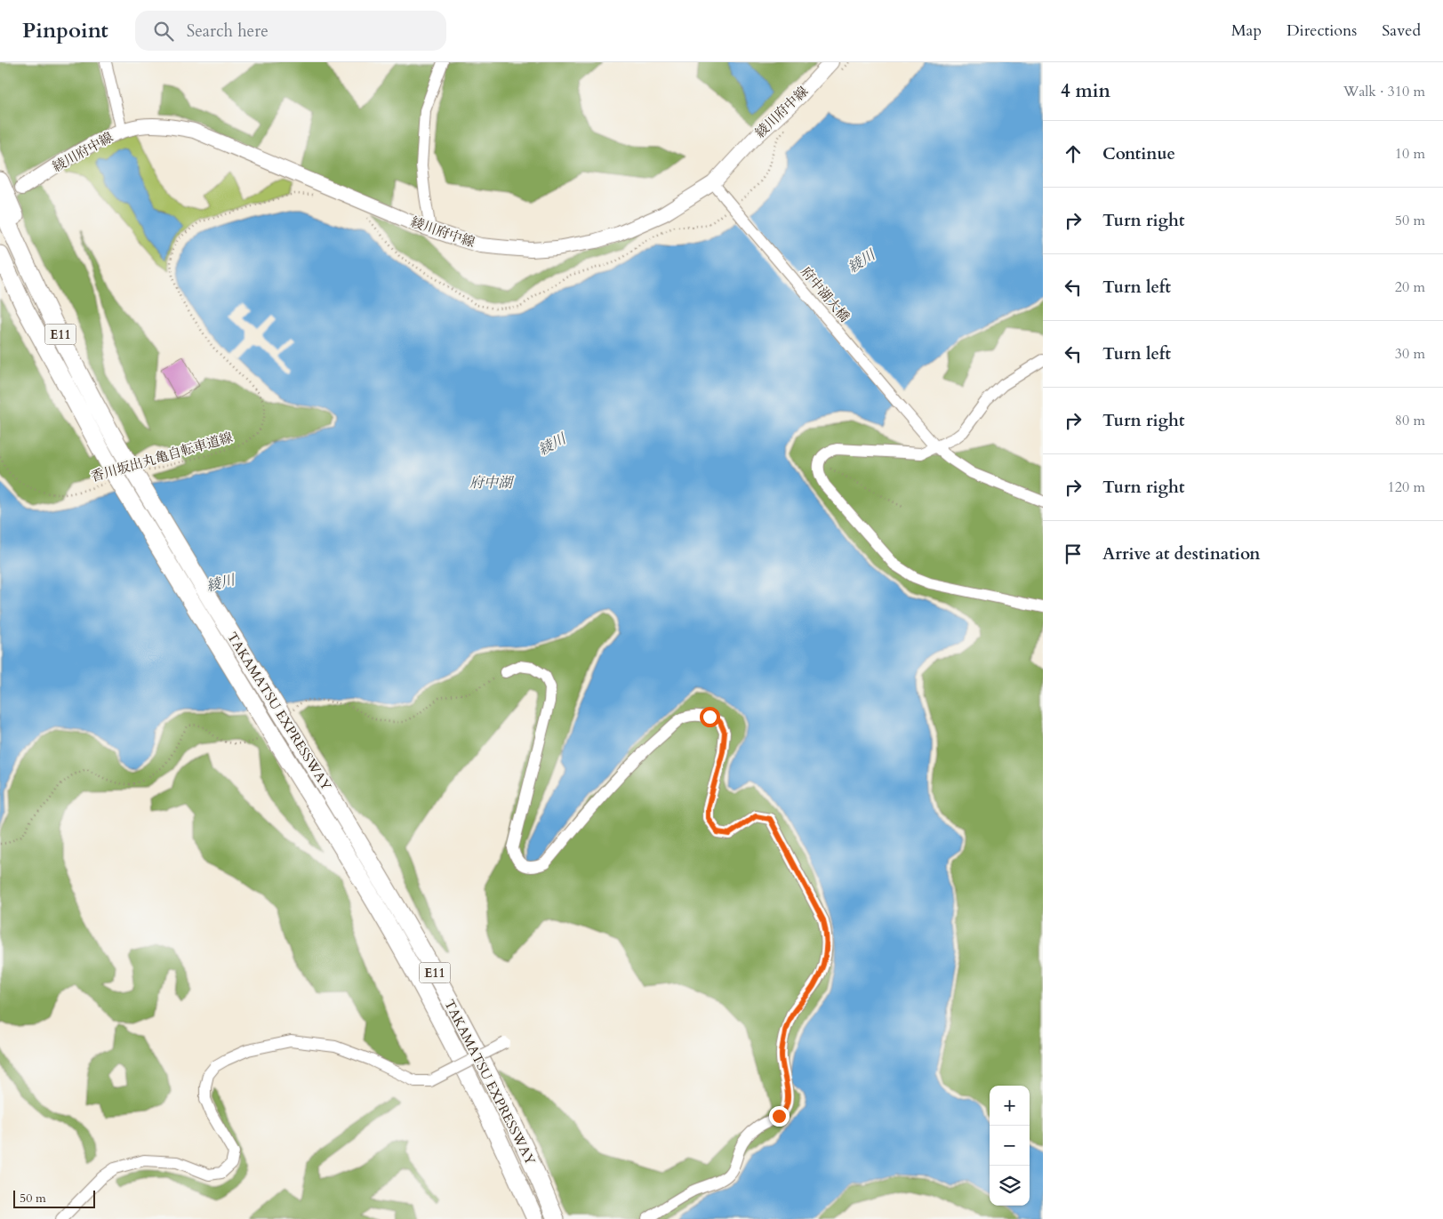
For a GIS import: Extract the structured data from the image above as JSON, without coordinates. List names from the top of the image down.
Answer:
{
  "streets": {
    "highway": ["E11", "TAKAMATSU EXPRESSWAY"],
    "main road": ["綾川府中線"],
    "street": ["府中湖大橋"],
    "path": ["香川坂出丸亀自転車道線"]
  },
  "crossings": [
    ["綾川府中線", "府中湖大橋"],
    ["香川坂出丸亀自転車道線", "TAKAMATSU EXPRESSWAY"]
  ],
  "water": ["綾川", "府中湖"],
  "scale_bar": "50 m",
  "page": {
    "header": "Pinpoint",
    "search": "Search here",
    "nav": ["Map", "Directions", "Saved"],
    "heading": ["4 min", "Walk · 310 m"],
    "list": [
      ["Continue", "10 m"],
      ["Turn right", "50 m"],
      ["Turn left", "20 m"],
      ["Turn left", "30 m"],
      ["Turn right", "80 m"],
      ["Turn right", "120 m"],
      "Arrive at destination"
    ],
    "map_buttons": ["+", "−"],
    "scale": "50 m"
  }
}
